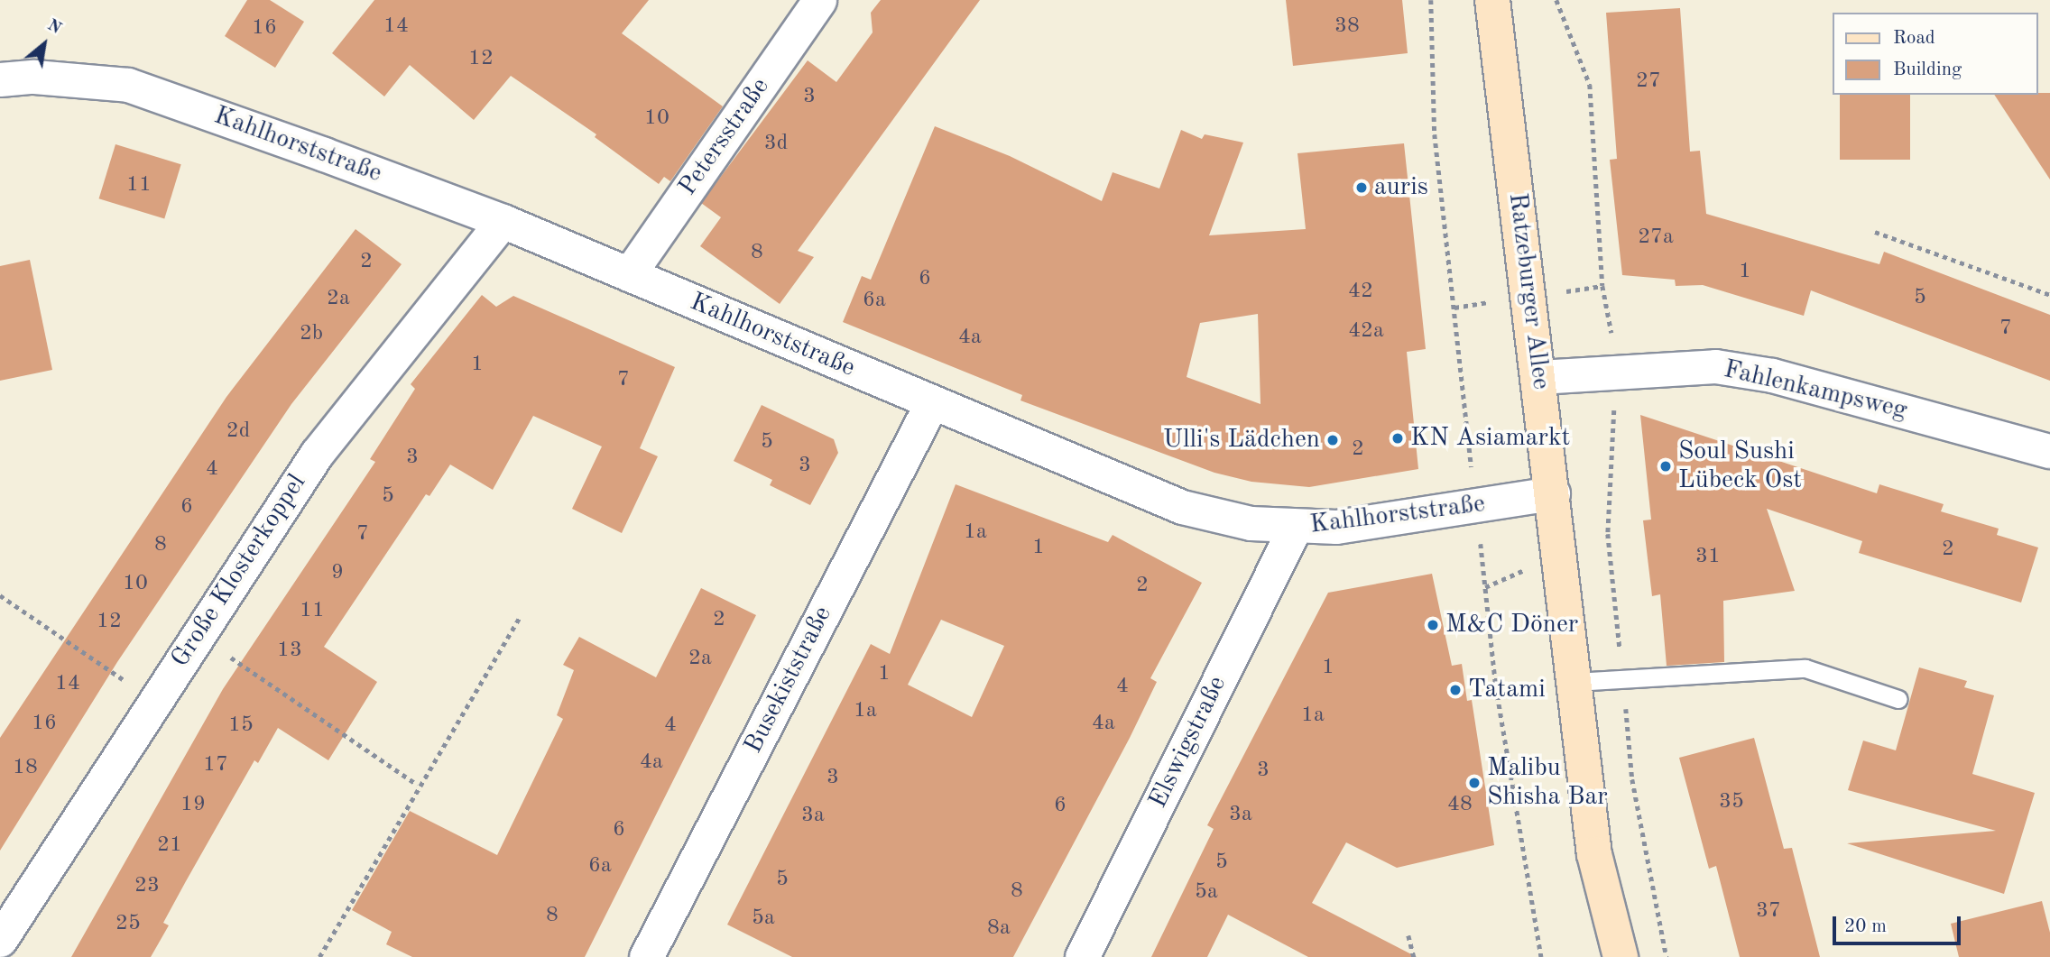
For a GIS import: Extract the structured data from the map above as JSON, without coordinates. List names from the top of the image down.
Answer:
{
  "streets": {
    "main road": ["Ratzeburger Allee"],
    "street": [
      "Petersstraße",
      "Kahlhorststraße",
      "Fahlenkampsweg",
      "Große Klosterkoppel",
      "Busekiststraße",
      "Elswigstraße"
    ]
  },
  "crossings": [
    ["Petersstraße", "Kahlhorststraße"],
    ["Kahlhorststraße", "Ratzeburger Allee"],
    ["Kahlhorststraße", "Große Klosterkoppel"],
    ["Kahlhorststraße", "Busekiststraße"],
    ["Kahlhorststraße", "Elswigstraße"],
    ["Ratzeburger Allee", "Fahlenkampsweg"]
  ],
  "places": [
    "auris",
    "KN Asiamarkt",
    "Ulli's Lädchen",
    "Soul Sushi Lübeck Ost",
    "M&C Döner",
    "Tatami",
    "Malibu Shisha Bar"
  ],
  "house_numbers": [
    "14",
    "38",
    "16",
    "12",
    "27",
    "3",
    "10",
    "3d",
    "11",
    "27a",
    "8",
    "2",
    "1",
    "6",
    "42",
    "5",
    "2a",
    "6a",
    "7",
    "42a",
    "2b",
    "4a",
    "1",
    "7",
    "2d",
    "5",
    "2",
    "3",
    "3",
    "4",
    "5",
    "6",
    "1a",
    "7",
    "8",
    "1",
    "2",
    "31",
    "9",
    "10",
    "2",
    "11",
    "2",
    "12",
    "13",
    "2a",
    "1",
    "1",
    "14",
    "4",
    "1a",
    "1a",
    "16",
    "4a",
    "15",
    "4",
    "4a",
    "17",
    "18",
    "3",
    "3",
    "35",
    "19",
    "48",
    "6",
    "3a",
    "3a",
    "6",
    "21",
    "5",
    "6a",
    "5",
    "23",
    "8",
    "5a",
    "37",
    "8",
    "5a",
    "25",
    "8a"
  ],
  "legend": ["Road", "Building"],
  "scale_bar": "20 m",
  "north": "top right"
}
